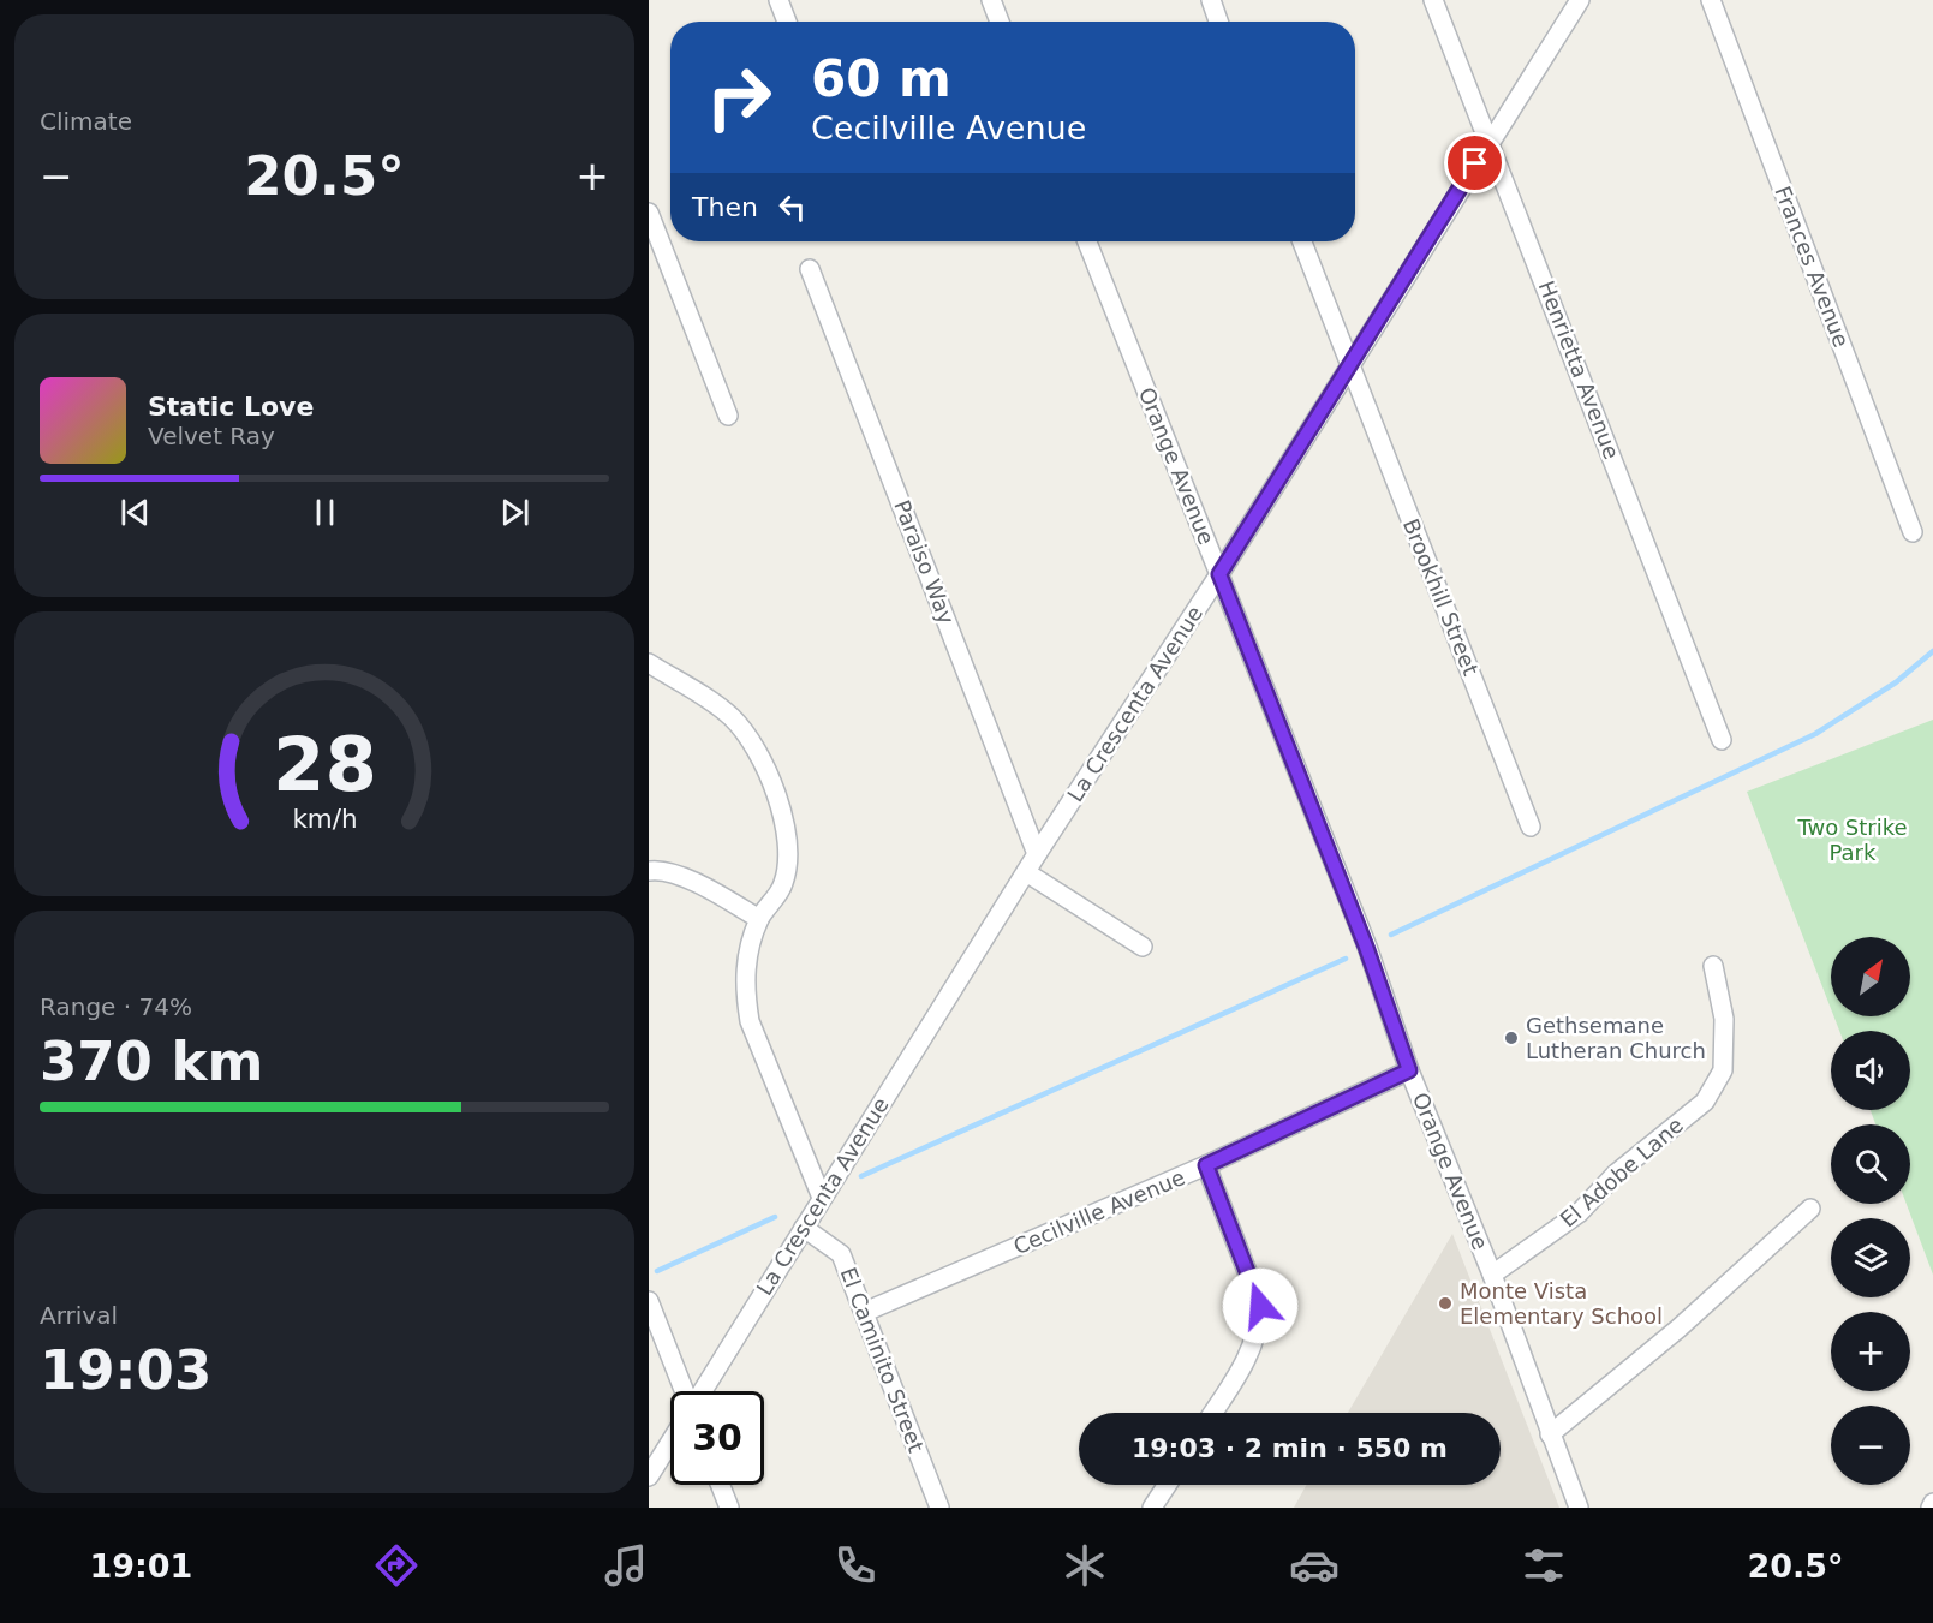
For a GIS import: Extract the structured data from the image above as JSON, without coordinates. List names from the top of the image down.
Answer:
{
  "streets": {
    "street": [
      "Frances Avenue",
      "Henrietta Avenue",
      "Orange Avenue",
      "Paraiso Way",
      "Brookhill Street",
      "La Crescenta Avenue",
      "El Adobe Lane",
      "Cecilville Avenue",
      "El Caminito Street"
    ]
  },
  "crossings": [
    ["Henrietta Avenue", "La Crescenta Avenue"],
    ["Orange Avenue", "La Crescenta Avenue"],
    ["Orange Avenue", "El Adobe Lane"],
    ["Orange Avenue", "Cecilville Avenue"],
    ["Paraiso Way", "La Crescenta Avenue"],
    ["Brookhill Street", "La Crescenta Avenue"],
    ["La Crescenta Avenue", "El Caminito Street"],
    ["Cecilville Avenue", "El Caminito Street"]
  ],
  "parks": ["Two Strike Park"],
  "places": ["Gethsemane Lutheran Church", "Monte Vista Elementary School"],
  "north": "top right",
  "page": {
    "tile": [
      "Climate",
      ["Range · 74%", "370 km"],
      ["Arrival", "19:03"]
    ],
    "turn": ["60 m", "Cecilville Avenue"],
    "heat": ["−", "20.5°", "+"],
    "then": "Then",
    "song": ["Static Love", "Velvet Ray"],
    "map_buttons": ["+", "−"],
    "limit": "30",
    "trip": "19:03 · 2 min · 550 m",
    "tabs": ["19:01", "20.5°"],
    "gauge": ["28", "km/h"]
  }
}
